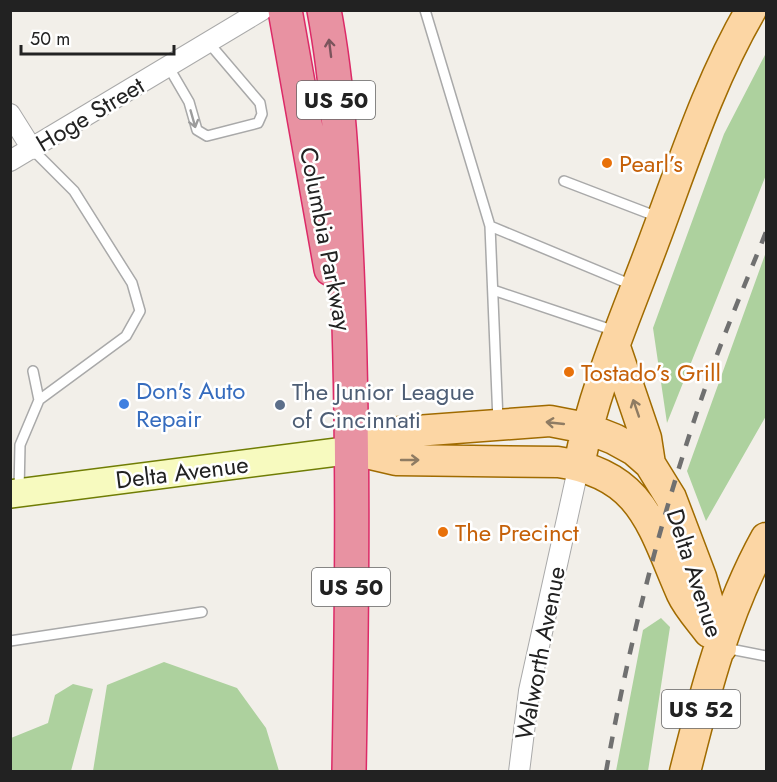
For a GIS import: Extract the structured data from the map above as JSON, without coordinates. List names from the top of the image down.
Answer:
{
  "streets": {
    "highway": ["US 50", "Columbia Parkway"],
    "main road": ["Delta Avenue", "US 52"],
    "street": ["Hoge Street", "Walworth Avenue"]
  },
  "crossings": [
    ["Columbia Parkway", "Delta Avenue"],
    ["Delta Avenue", "Walworth Avenue"],
    ["Delta Avenue", "US 52"]
  ],
  "places": [
    "Pearl’s",
    "Tostado’s Grill",
    "Don's Auto Repair",
    "The Junior League of Cincinnati",
    "The Precinct"
  ],
  "scale_bar": "50 m"
}
